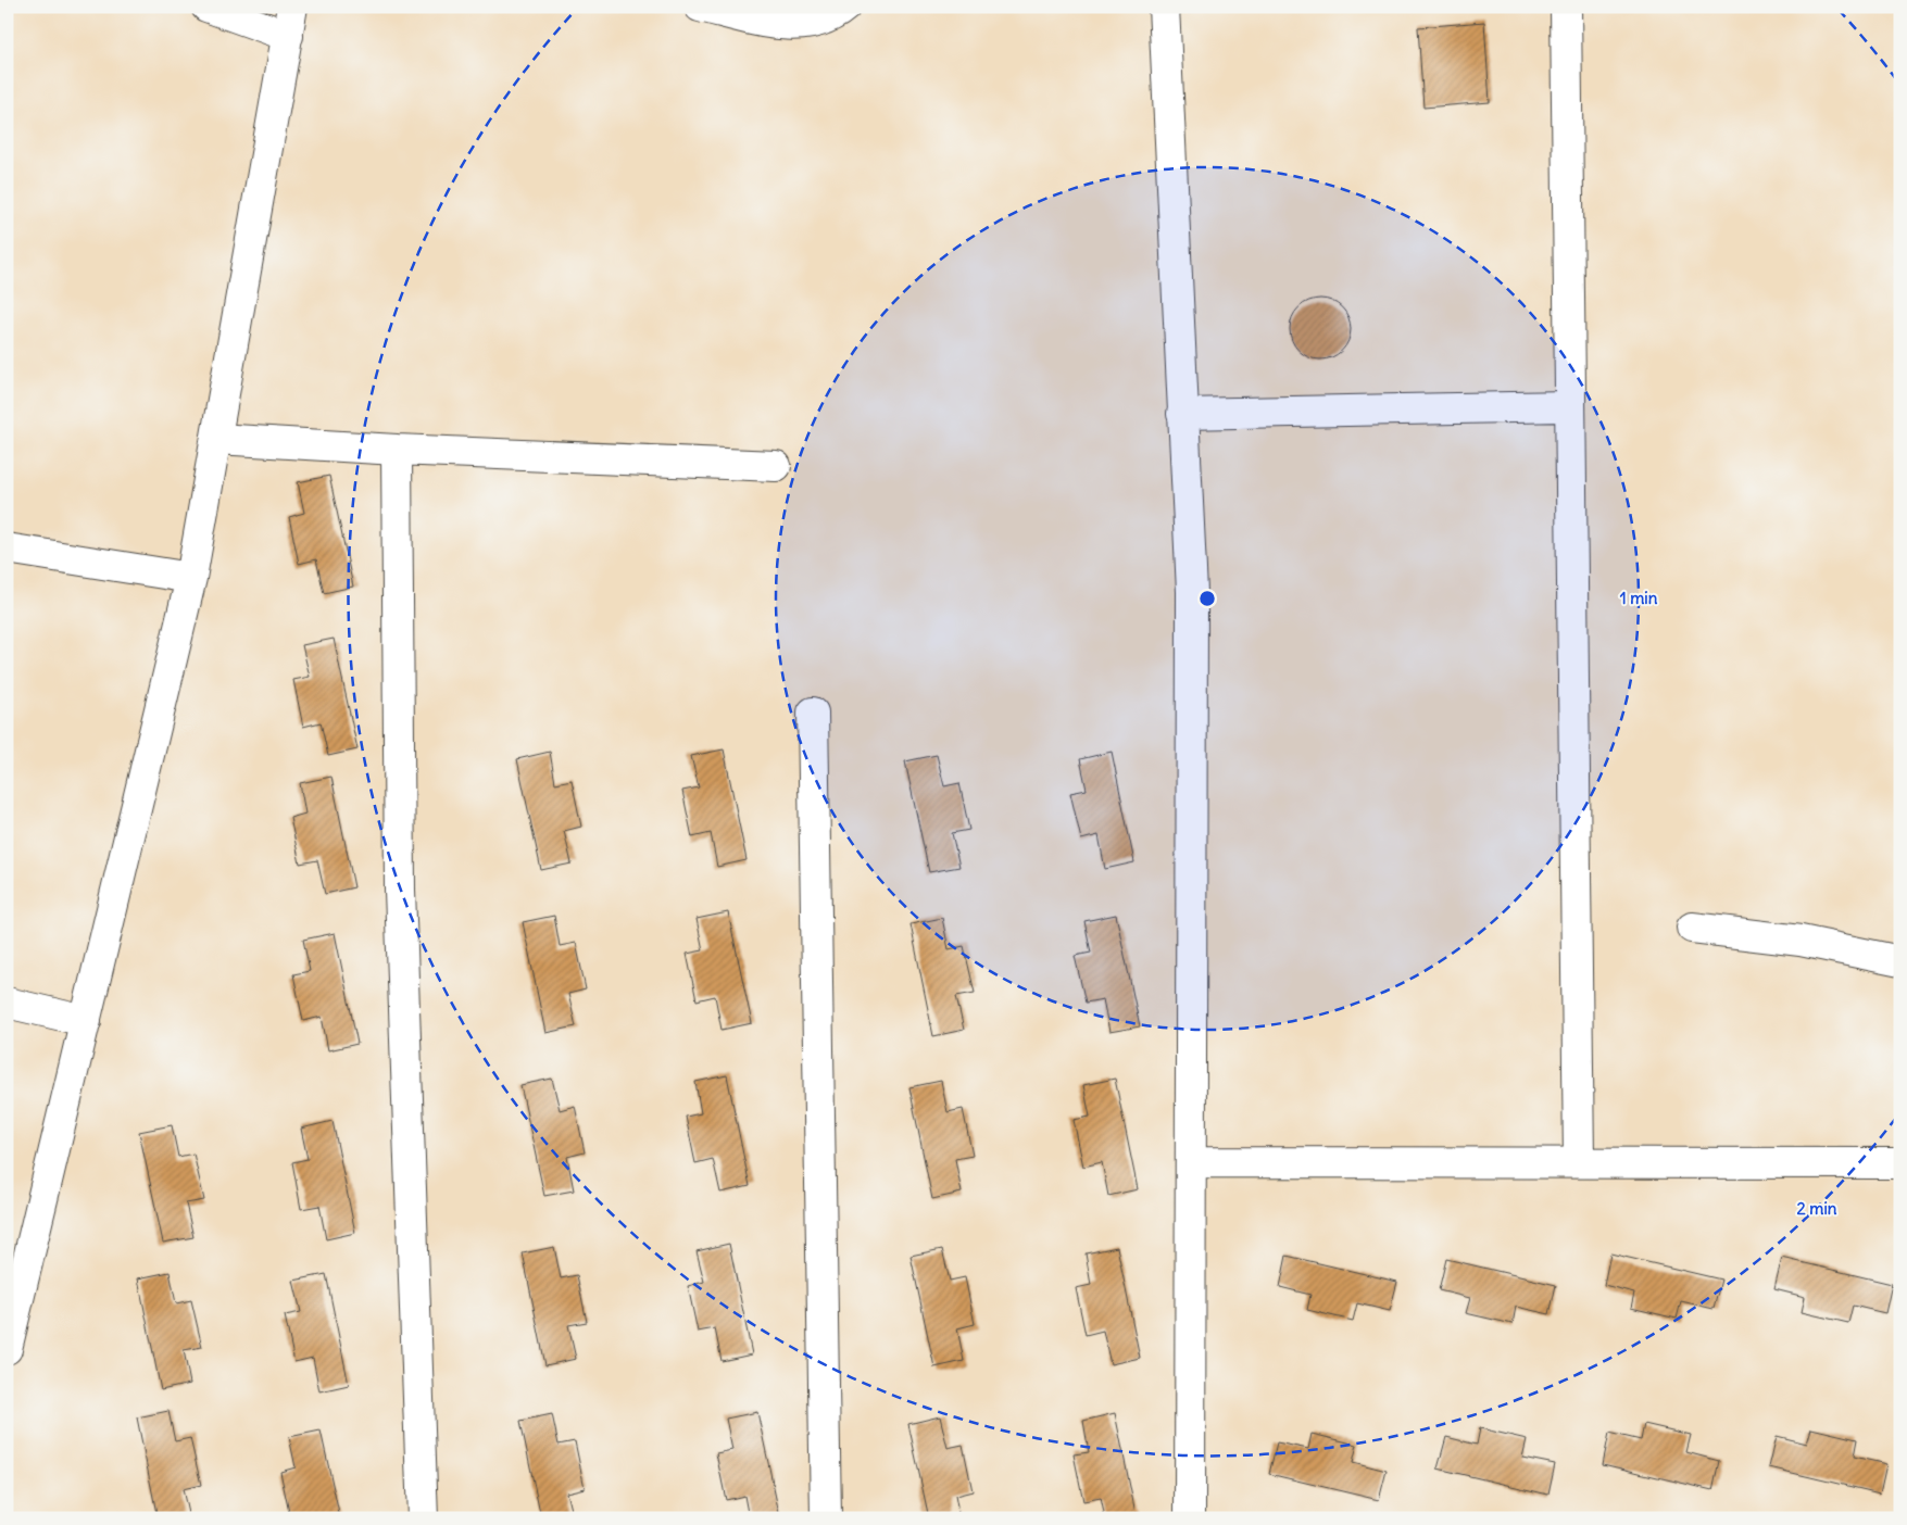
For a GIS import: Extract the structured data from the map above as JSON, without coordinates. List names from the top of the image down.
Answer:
{
  "rings": ["1 min", "2 min"]
}
